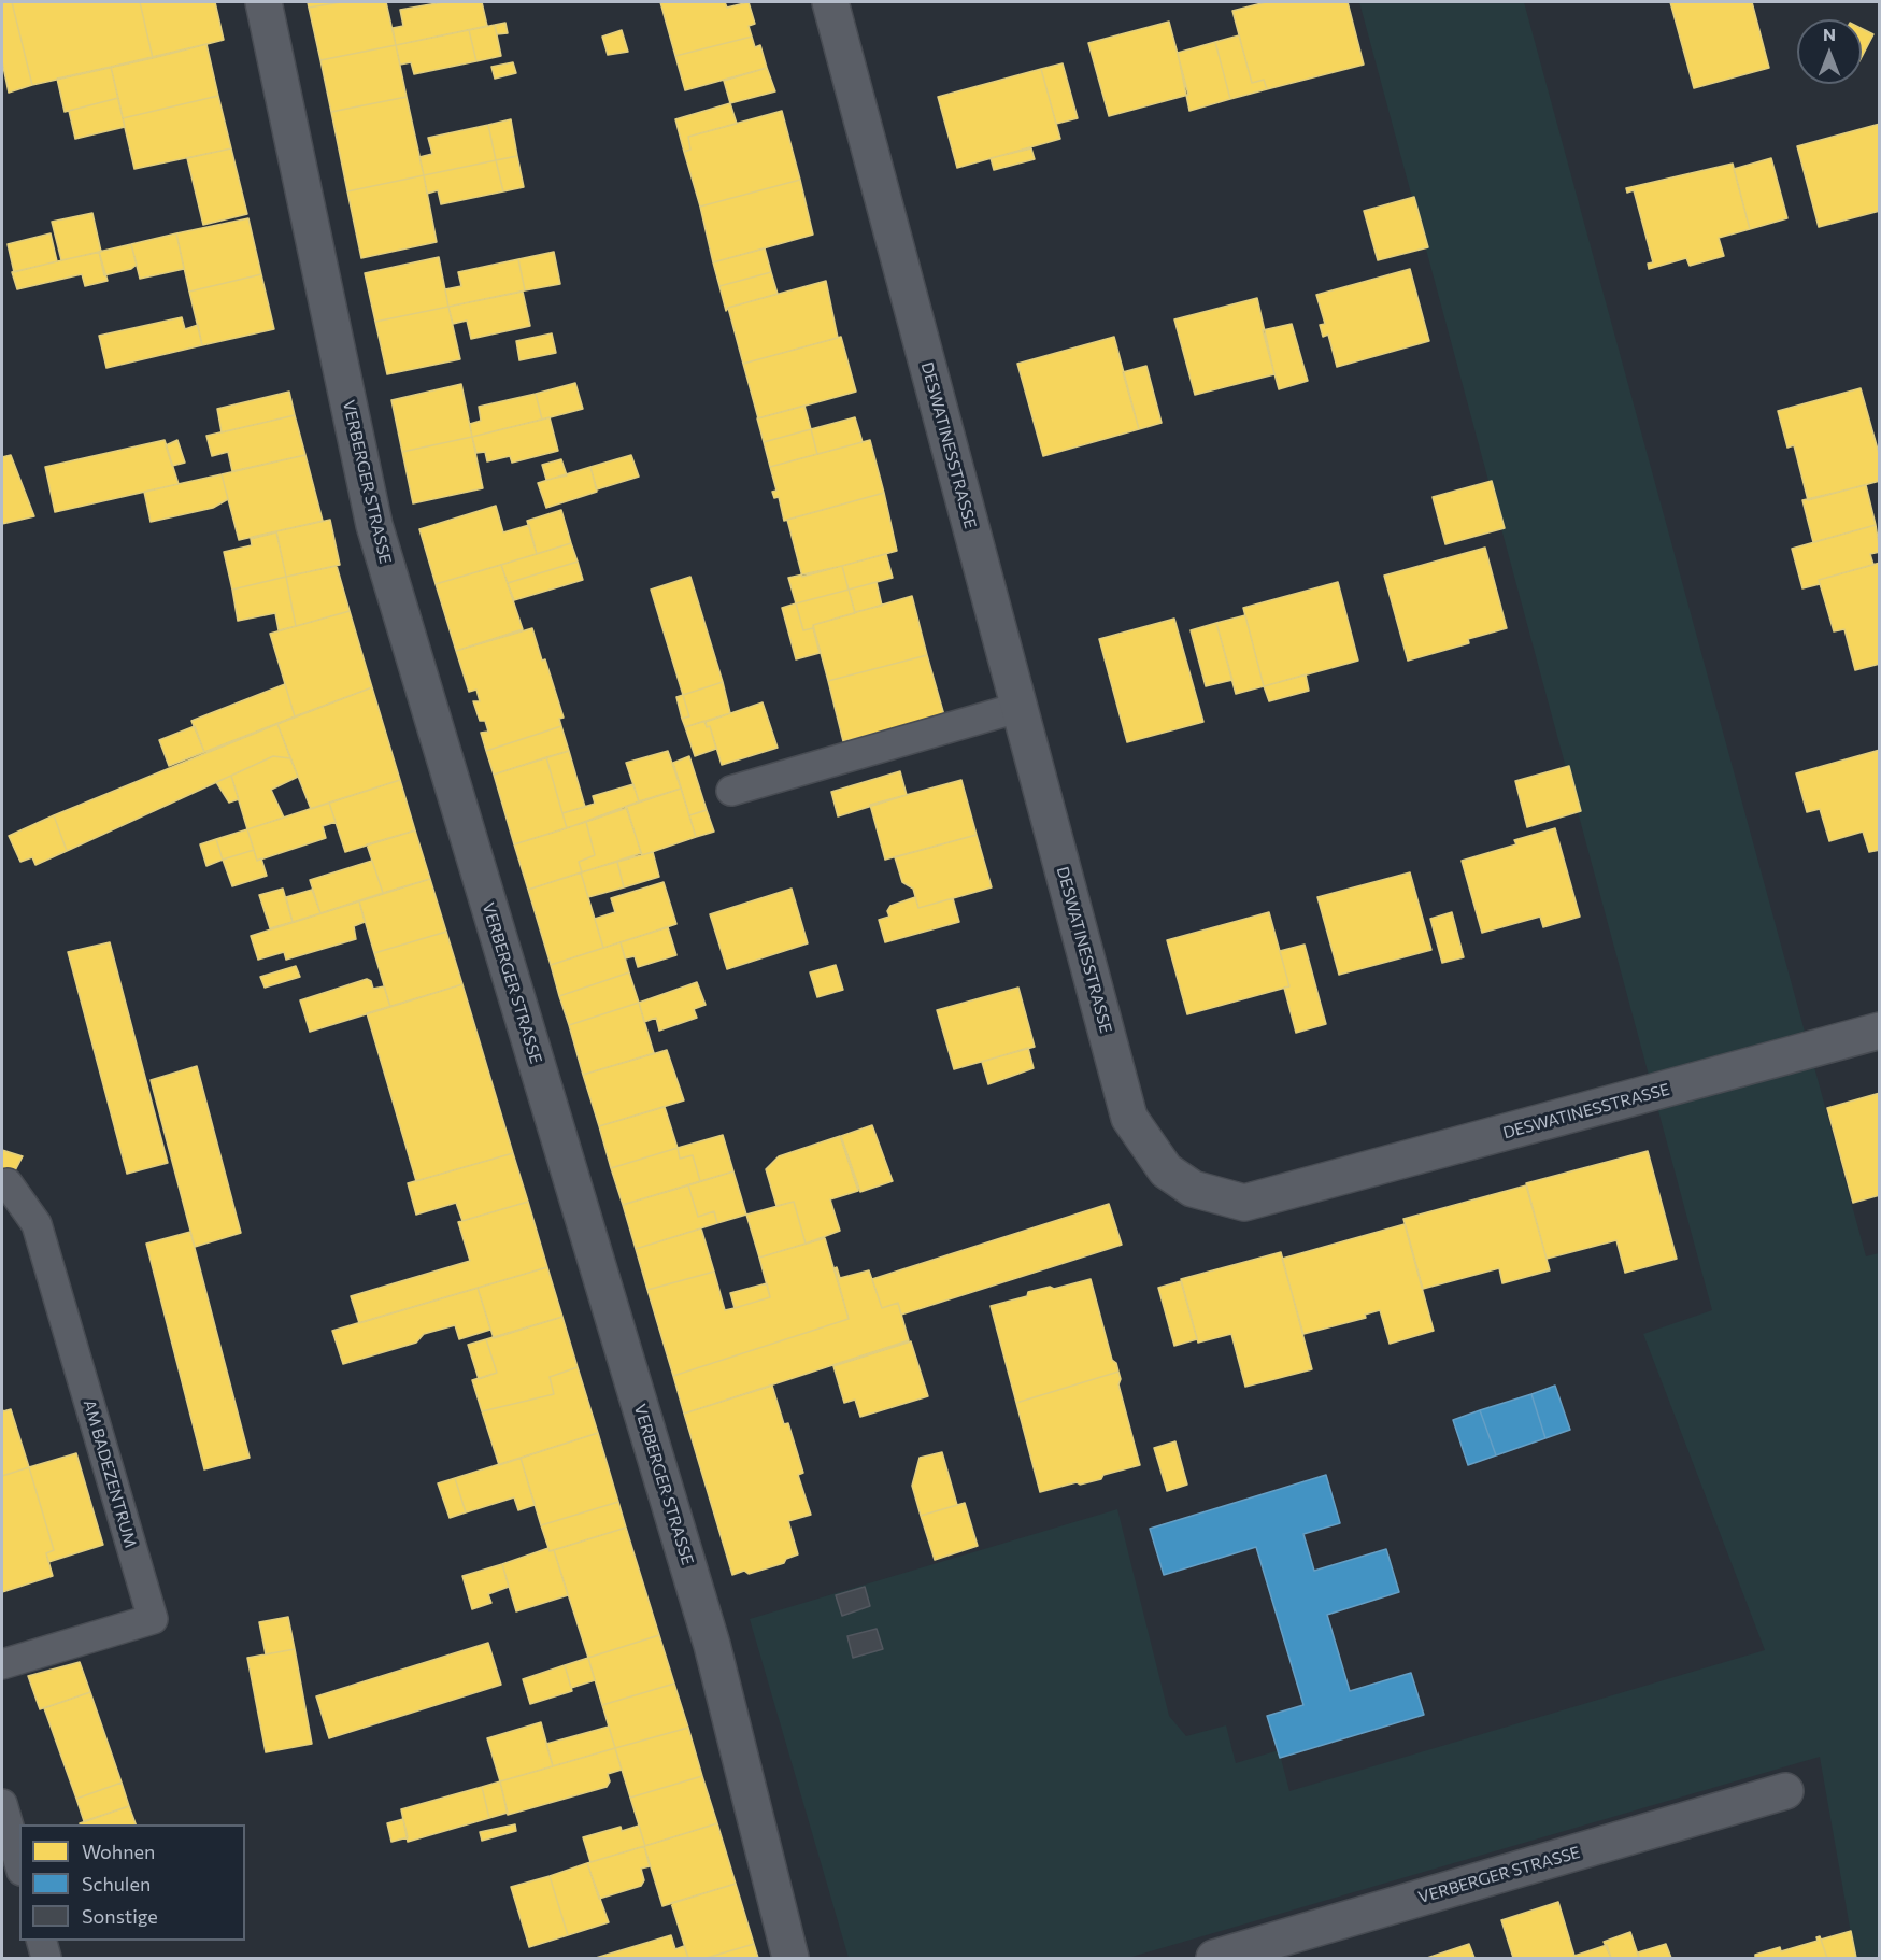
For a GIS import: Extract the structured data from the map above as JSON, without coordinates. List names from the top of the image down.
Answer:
{
  "streets": {
    "street": ["DESWATINESSTRASSE", "VERBERGER STRASSE"],
    "lane": ["AM BADEZENTRUM"]
  },
  "legend": ["Wohnen", "Schulen", "Sonstige"],
  "north": "top"
}
